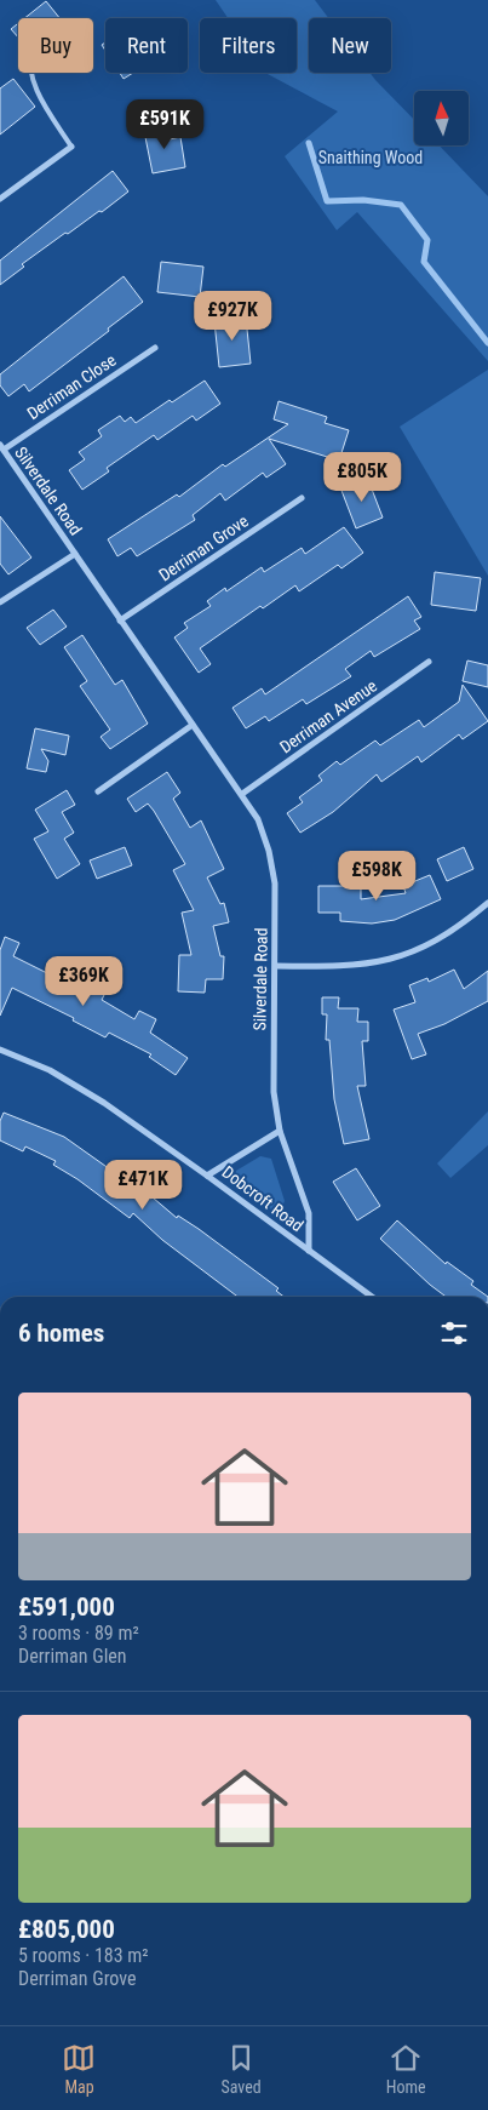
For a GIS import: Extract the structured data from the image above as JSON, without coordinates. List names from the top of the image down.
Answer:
{
  "streets": {
    "street": [
      "Derriman Close",
      "Silverdale Road",
      "Derriman Grove",
      "Derriman Avenue",
      "Dobcroft Road"
    ]
  },
  "crossings": [
    ["Derriman Close", "Silverdale Road"],
    ["Silverdale Road", "Derriman Grove"],
    ["Silverdale Road", "Derriman Avenue"],
    ["Silverdale Road", "Dobcroft Road"]
  ],
  "parks": ["Snaithing Wood"],
  "north": "top",
  "page": {
    "chip": [
      "Buy",
      "Rent",
      "Filters",
      "New"
    ],
    "price": [
      "£591K",
      "£927K",
      "£805K",
      "£598K",
      "£369K",
      "£471K"
    ],
    "heading": "6 homes",
    "list": [
      {
        "name": "£591,000",
        "note": "3 rooms · 89 m² · Derriman Glen"
      },
      {
        "name": "£805,000",
        "note": "5 rooms · 183 m² · Derriman Grove"
      }
    ],
    "tabs": ["Map", "Saved", "Home"]
  }
}
